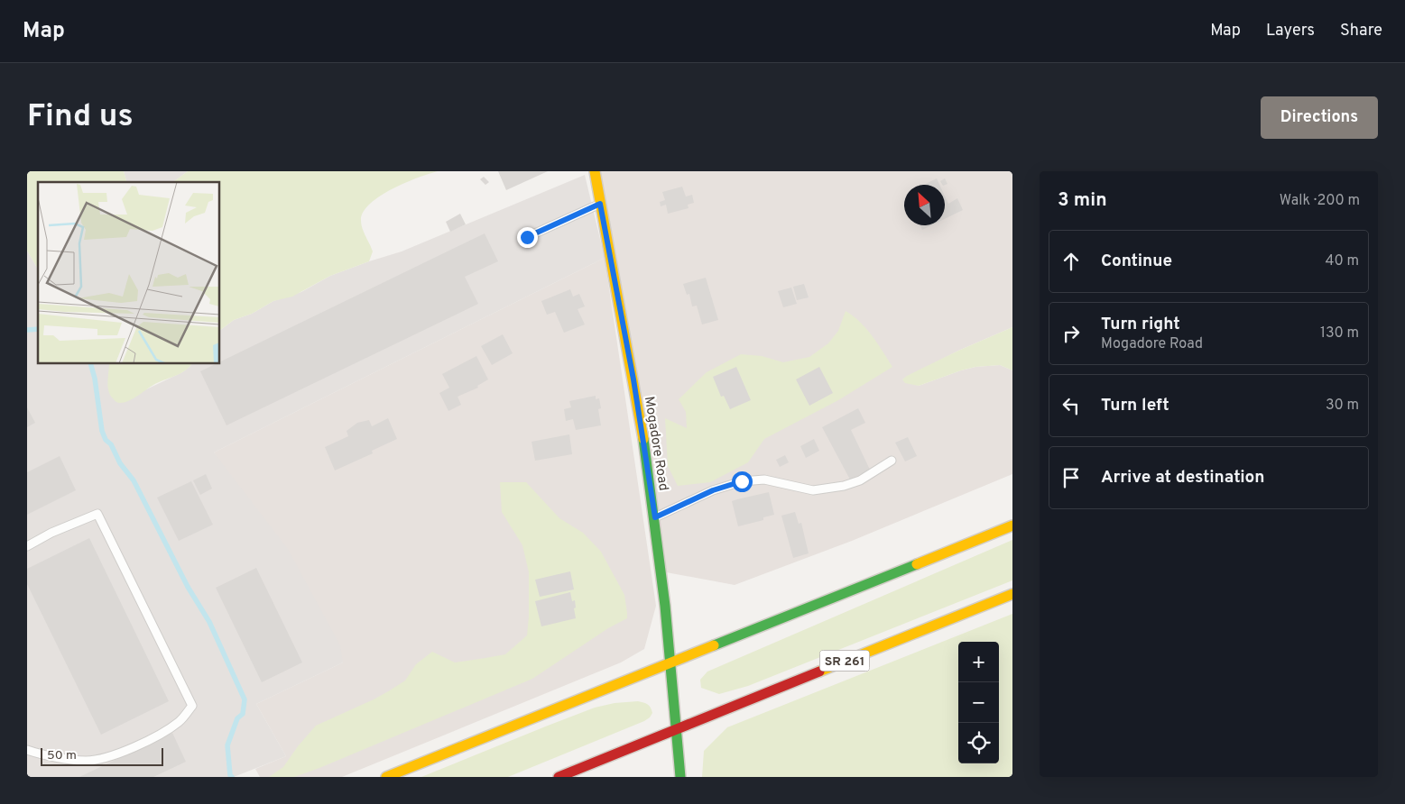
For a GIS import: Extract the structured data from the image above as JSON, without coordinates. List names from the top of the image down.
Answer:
{
  "streets": {
    "main road": ["Mogadore Road", "SR 261"]
  },
  "crossings": [
    ["Mogadore Road", "SR 261"]
  ],
  "scale_bar": "50 m",
  "north": "top left",
  "page": {
    "header": "Map",
    "nav": ["Map", "Layers", "Share"],
    "buttons": "Directions",
    "title": "Find us",
    "heading": ["3 min", "Walk · 200 m"],
    "list": [
      ["Continue", "40 m"],
      ["Turn right", "Mogadore Road", "130 m"],
      ["Turn left", "30 m"],
      "Arrive at destination"
    ],
    "map_buttons": ["+", "−"],
    "scale": "50 m"
  }
}
